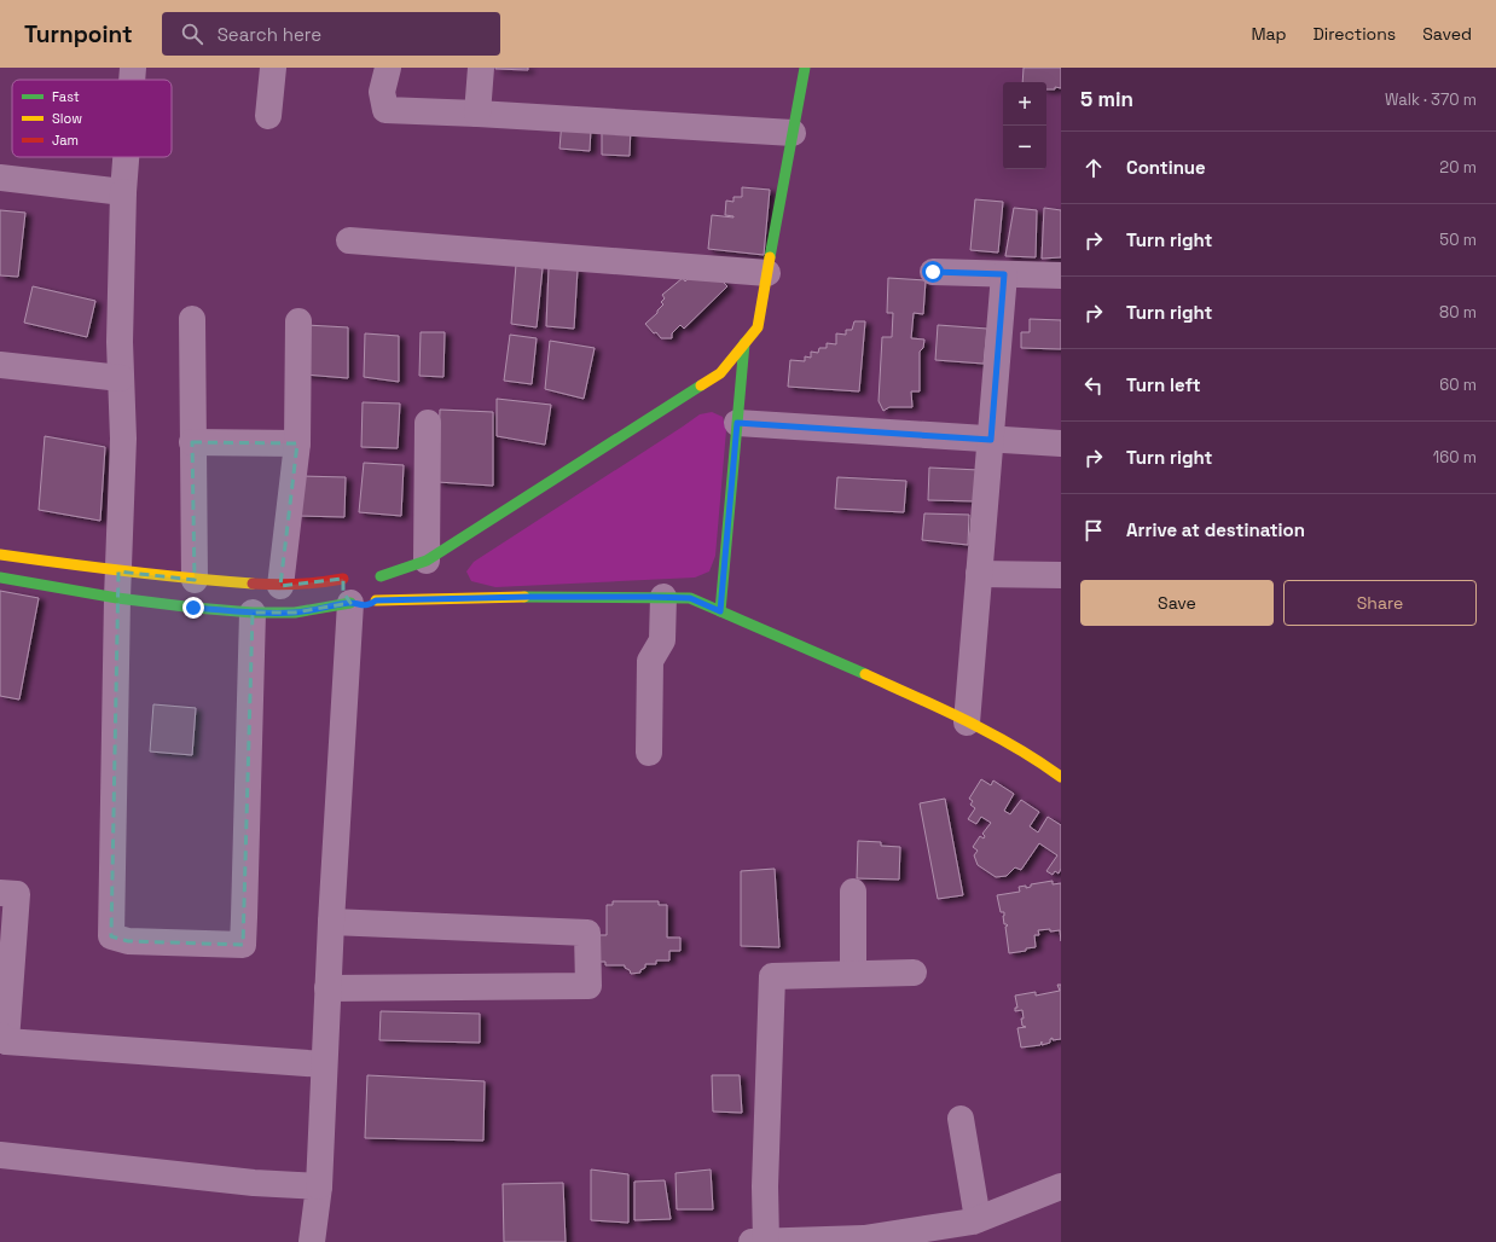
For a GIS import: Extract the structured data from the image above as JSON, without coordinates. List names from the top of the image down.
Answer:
{
  "legend": ["Fast", "Slow", "Jam"],
  "page": {
    "header": "Turnpoint",
    "search": "Search here",
    "nav": ["Map", "Directions", "Saved"],
    "heading": ["5 min", "Walk · 370 m"],
    "map_buttons": ["+", "−"],
    "list": [
      ["Continue", "20 m"],
      ["Turn right", "50 m"],
      ["Turn right", "80 m"],
      ["Turn left", "60 m"],
      ["Turn right", "160 m"],
      "Arrive at destination"
    ],
    "buttons": ["Save", "Share"]
  }
}
